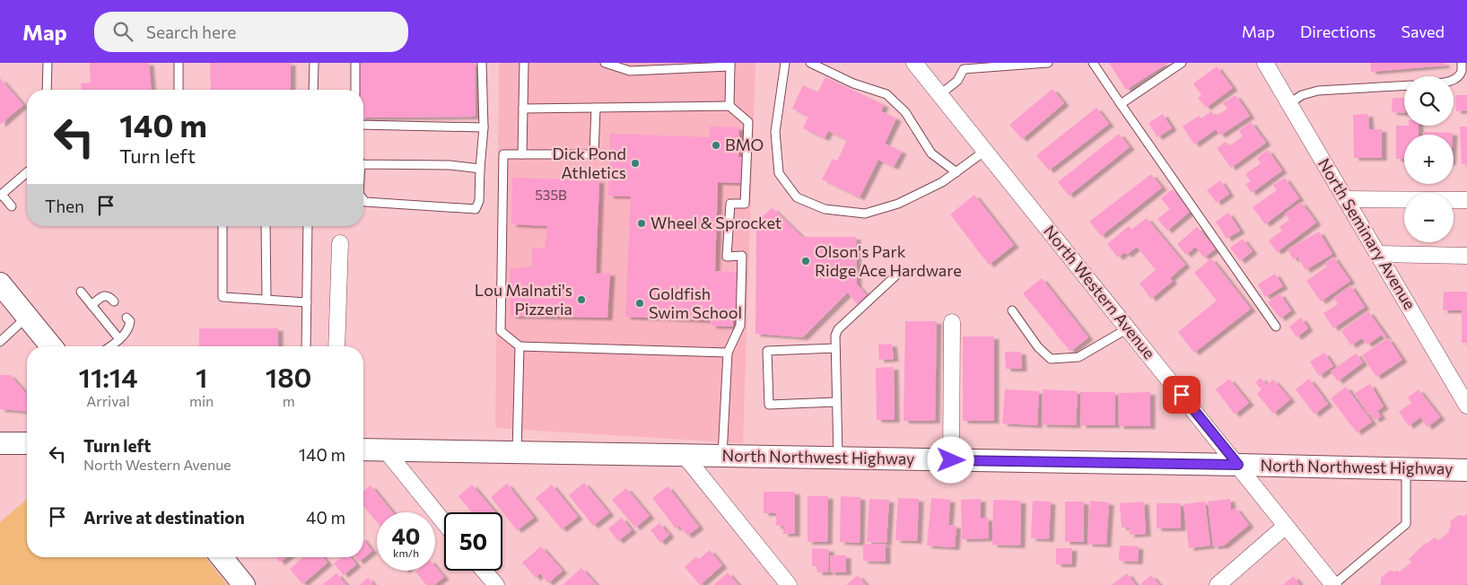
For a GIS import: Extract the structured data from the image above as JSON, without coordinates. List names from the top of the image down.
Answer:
{
  "streets": {
    "main road": ["North Northwest Highway"],
    "street": ["North Seminary Avenue", "North Western Avenue"]
  },
  "crossings": [
    ["North Western Avenue", "North Northwest Highway"]
  ],
  "places": [
    "BMO",
    "Dick Pond Athletics",
    "Wheel & Sprocket",
    "Olson's Park Ridge Ace Hardware",
    "Lou Malnati's Pizzeria",
    "Goldfish Swim School"
  ],
  "house_numbers": ["535B"],
  "page": {
    "header": "Map",
    "search": "Search here",
    "nav": ["Map", "Directions", "Saved"],
    "map_buttons": ["+", "−"],
    "turn": ["140 m", "Turn left"],
    "then": "Then",
    "eta": [
      "11:14",
      "Arrival",
      "1",
      "min",
      "180",
      "m"
    ],
    "list": [
      {
        "name": "Turn left",
        "note": "North Western Avenue",
        "value": "140 m"
      },
      {
        "name": "Arrive at destination",
        "value": "40 m"
      }
    ],
    "speed": "40 km/h",
    "limit": "50"
  }
}
